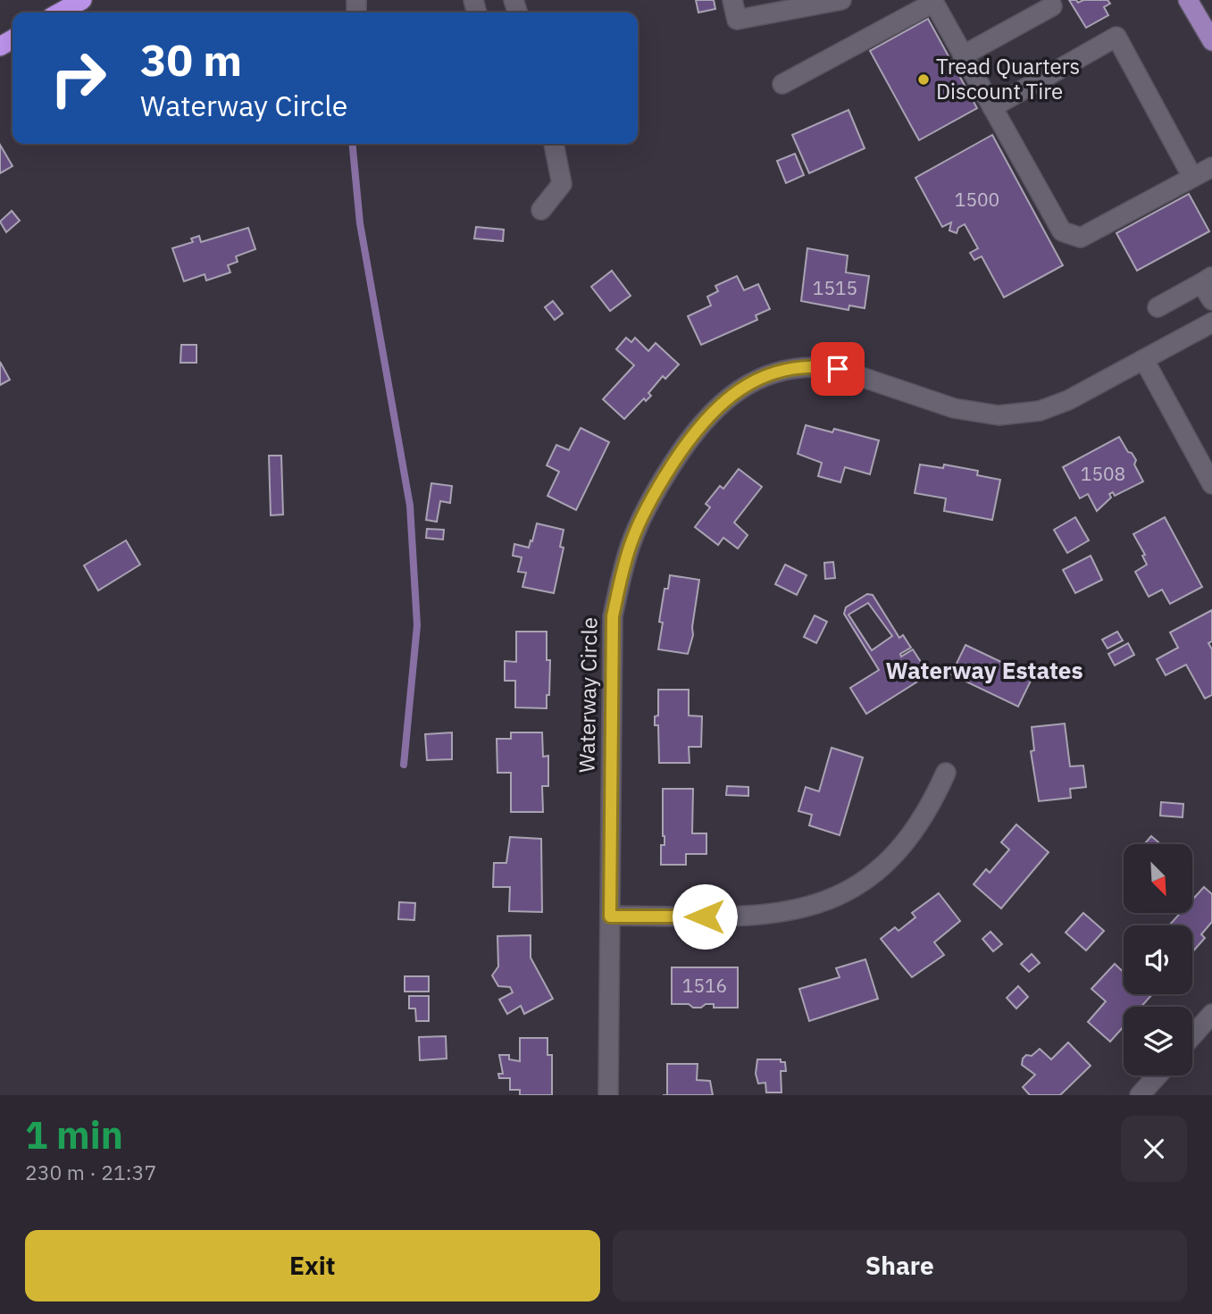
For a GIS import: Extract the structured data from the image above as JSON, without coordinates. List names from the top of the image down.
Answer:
{
  "streets": {
    "street": ["Waterway Circle"]
  },
  "districts": ["Waterway Estates"],
  "places": ["Tread Quarters Discount Tire"],
  "house_numbers": [
    "1500",
    "1515",
    "1508",
    "1516"
  ],
  "north": "bottom right",
  "page": {
    "turn": ["30 m", "Waterway Circle"],
    "heading": ["1 min", "230 m · 21:37"],
    "buttons": ["Exit", "Share"]
  }
}
